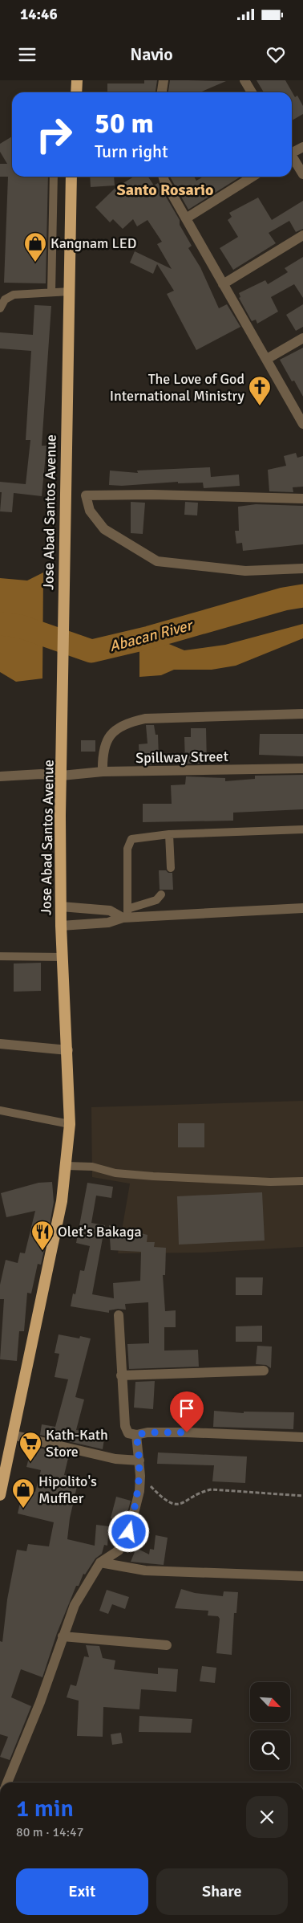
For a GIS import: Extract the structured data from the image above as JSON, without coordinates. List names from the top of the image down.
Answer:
{
  "streets": {
    "highway": ["Jose Abad Santos Avenue"],
    "street": ["Spillway Street"]
  },
  "crossings": [
    ["Jose Abad Santos Avenue", "Spillway Street"]
  ],
  "districts": ["Santo Rosario"],
  "water": ["Abacan River"],
  "places": {
    "shop": ["Kangnam LED", "Hipolito's Muffler"],
    "church": ["The Love of God International Ministry"],
    "restaurant": ["Olet's Bakaga"],
    "supermarket": ["Kath-Kath Store"]
  },
  "north": "bottom right",
  "page": {
    "status": "14:46",
    "header": "Navio",
    "turn": ["50 m", "Turn right"],
    "heading": ["1 min", "80 m · 14:47"],
    "buttons": ["Exit", "Share"]
  }
}
